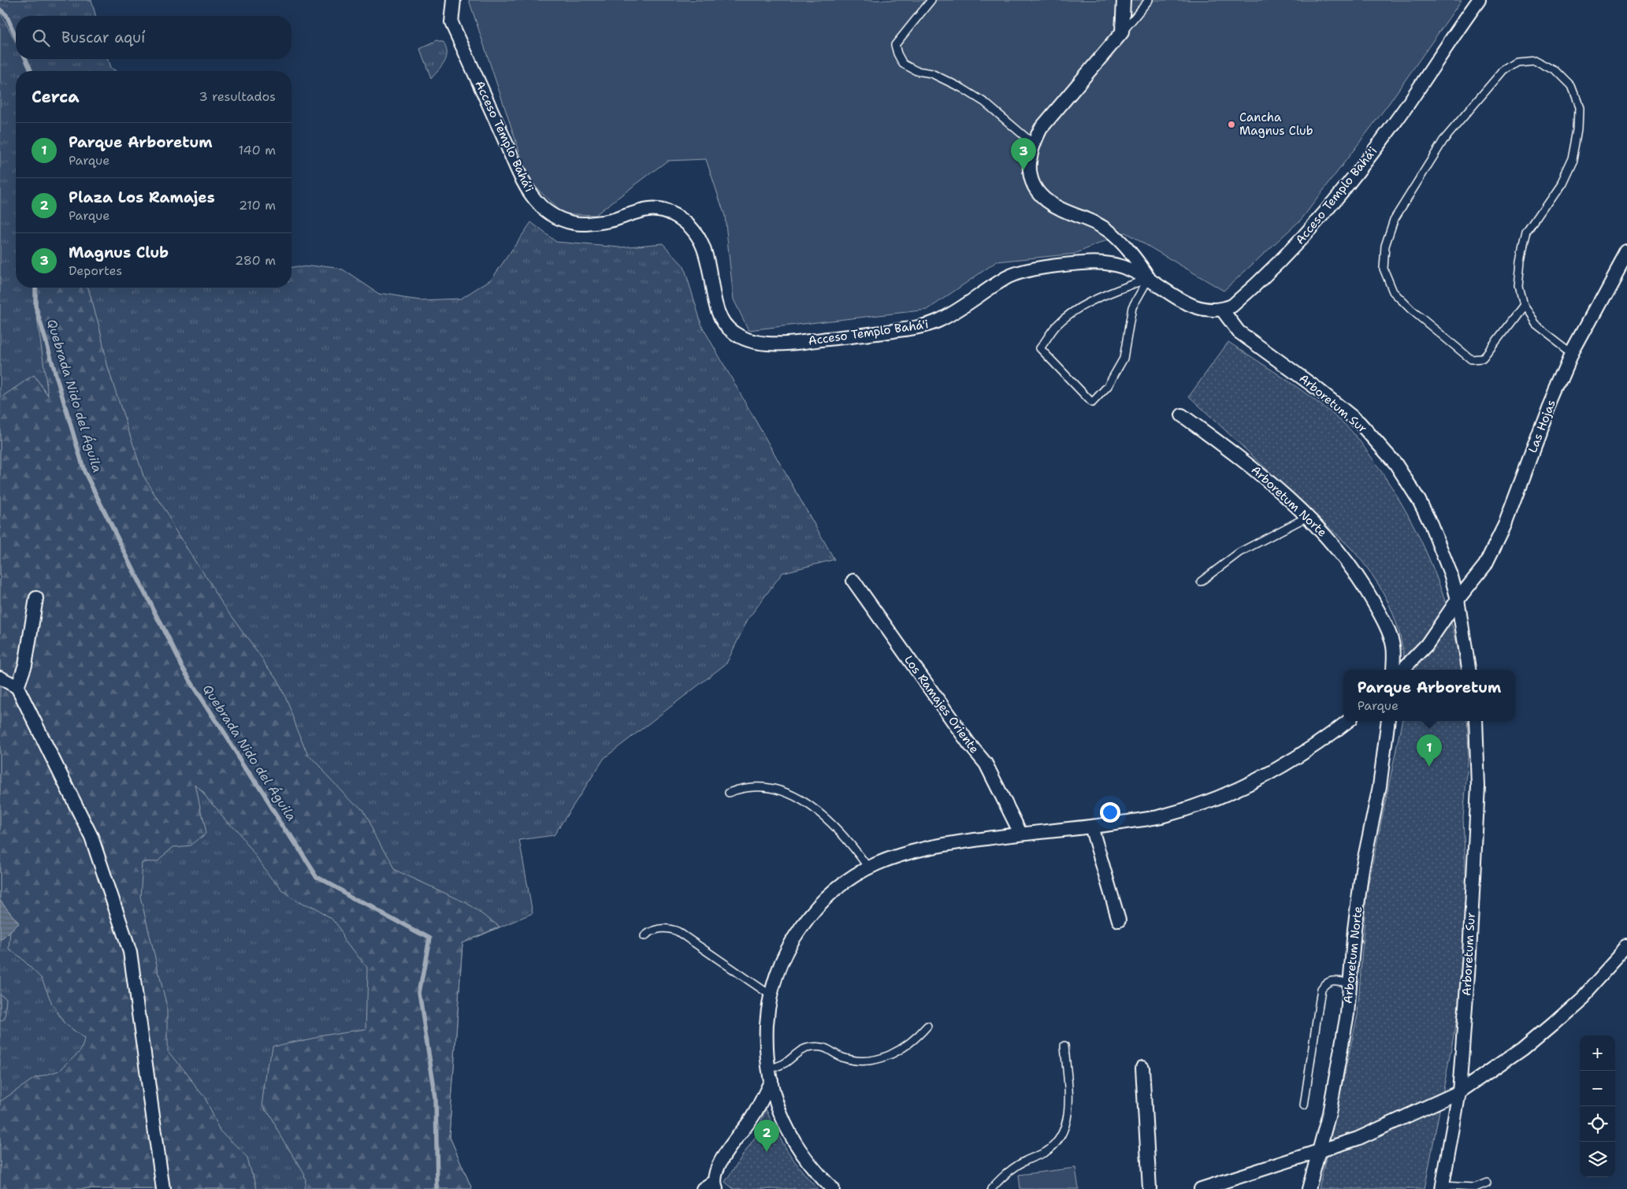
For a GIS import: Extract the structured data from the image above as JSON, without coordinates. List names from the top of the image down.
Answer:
{
  "streets": {
    "street": [
      "Acceso Templo Bahá'i",
      "Arboretum Sur",
      "Las Hojas",
      "Arboretum Norte",
      "Los Ramajes Oriente"
    ]
  },
  "crossings": [
    ["Acceso Templo Bahá'i", "Arboretum Sur"],
    ["Arboretum Sur", "Las Hojas"]
  ],
  "water": ["Quebrada Nido del Águila"],
  "places": ["Cancha Magnus Club"],
  "page": {
    "search": "Buscar aquí",
    "heading": ["Cerca", "3 resultados"],
    "list": [
      {
        "mark": "1",
        "name": "Parque Arboretum",
        "note": "Parque",
        "value": "140 m"
      },
      {
        "mark": "2",
        "name": "Plaza Los Ramajes",
        "note": "Parque",
        "value": "210 m"
      },
      {
        "mark": "3",
        "name": "Magnus Club",
        "note": "Deportes",
        "value": "280 m"
      }
    ],
    "pins": ["3", "1", "2"],
    "popup": ["Parque Arboretum", "Parque"],
    "map_buttons": ["+", "−"]
  }
}
